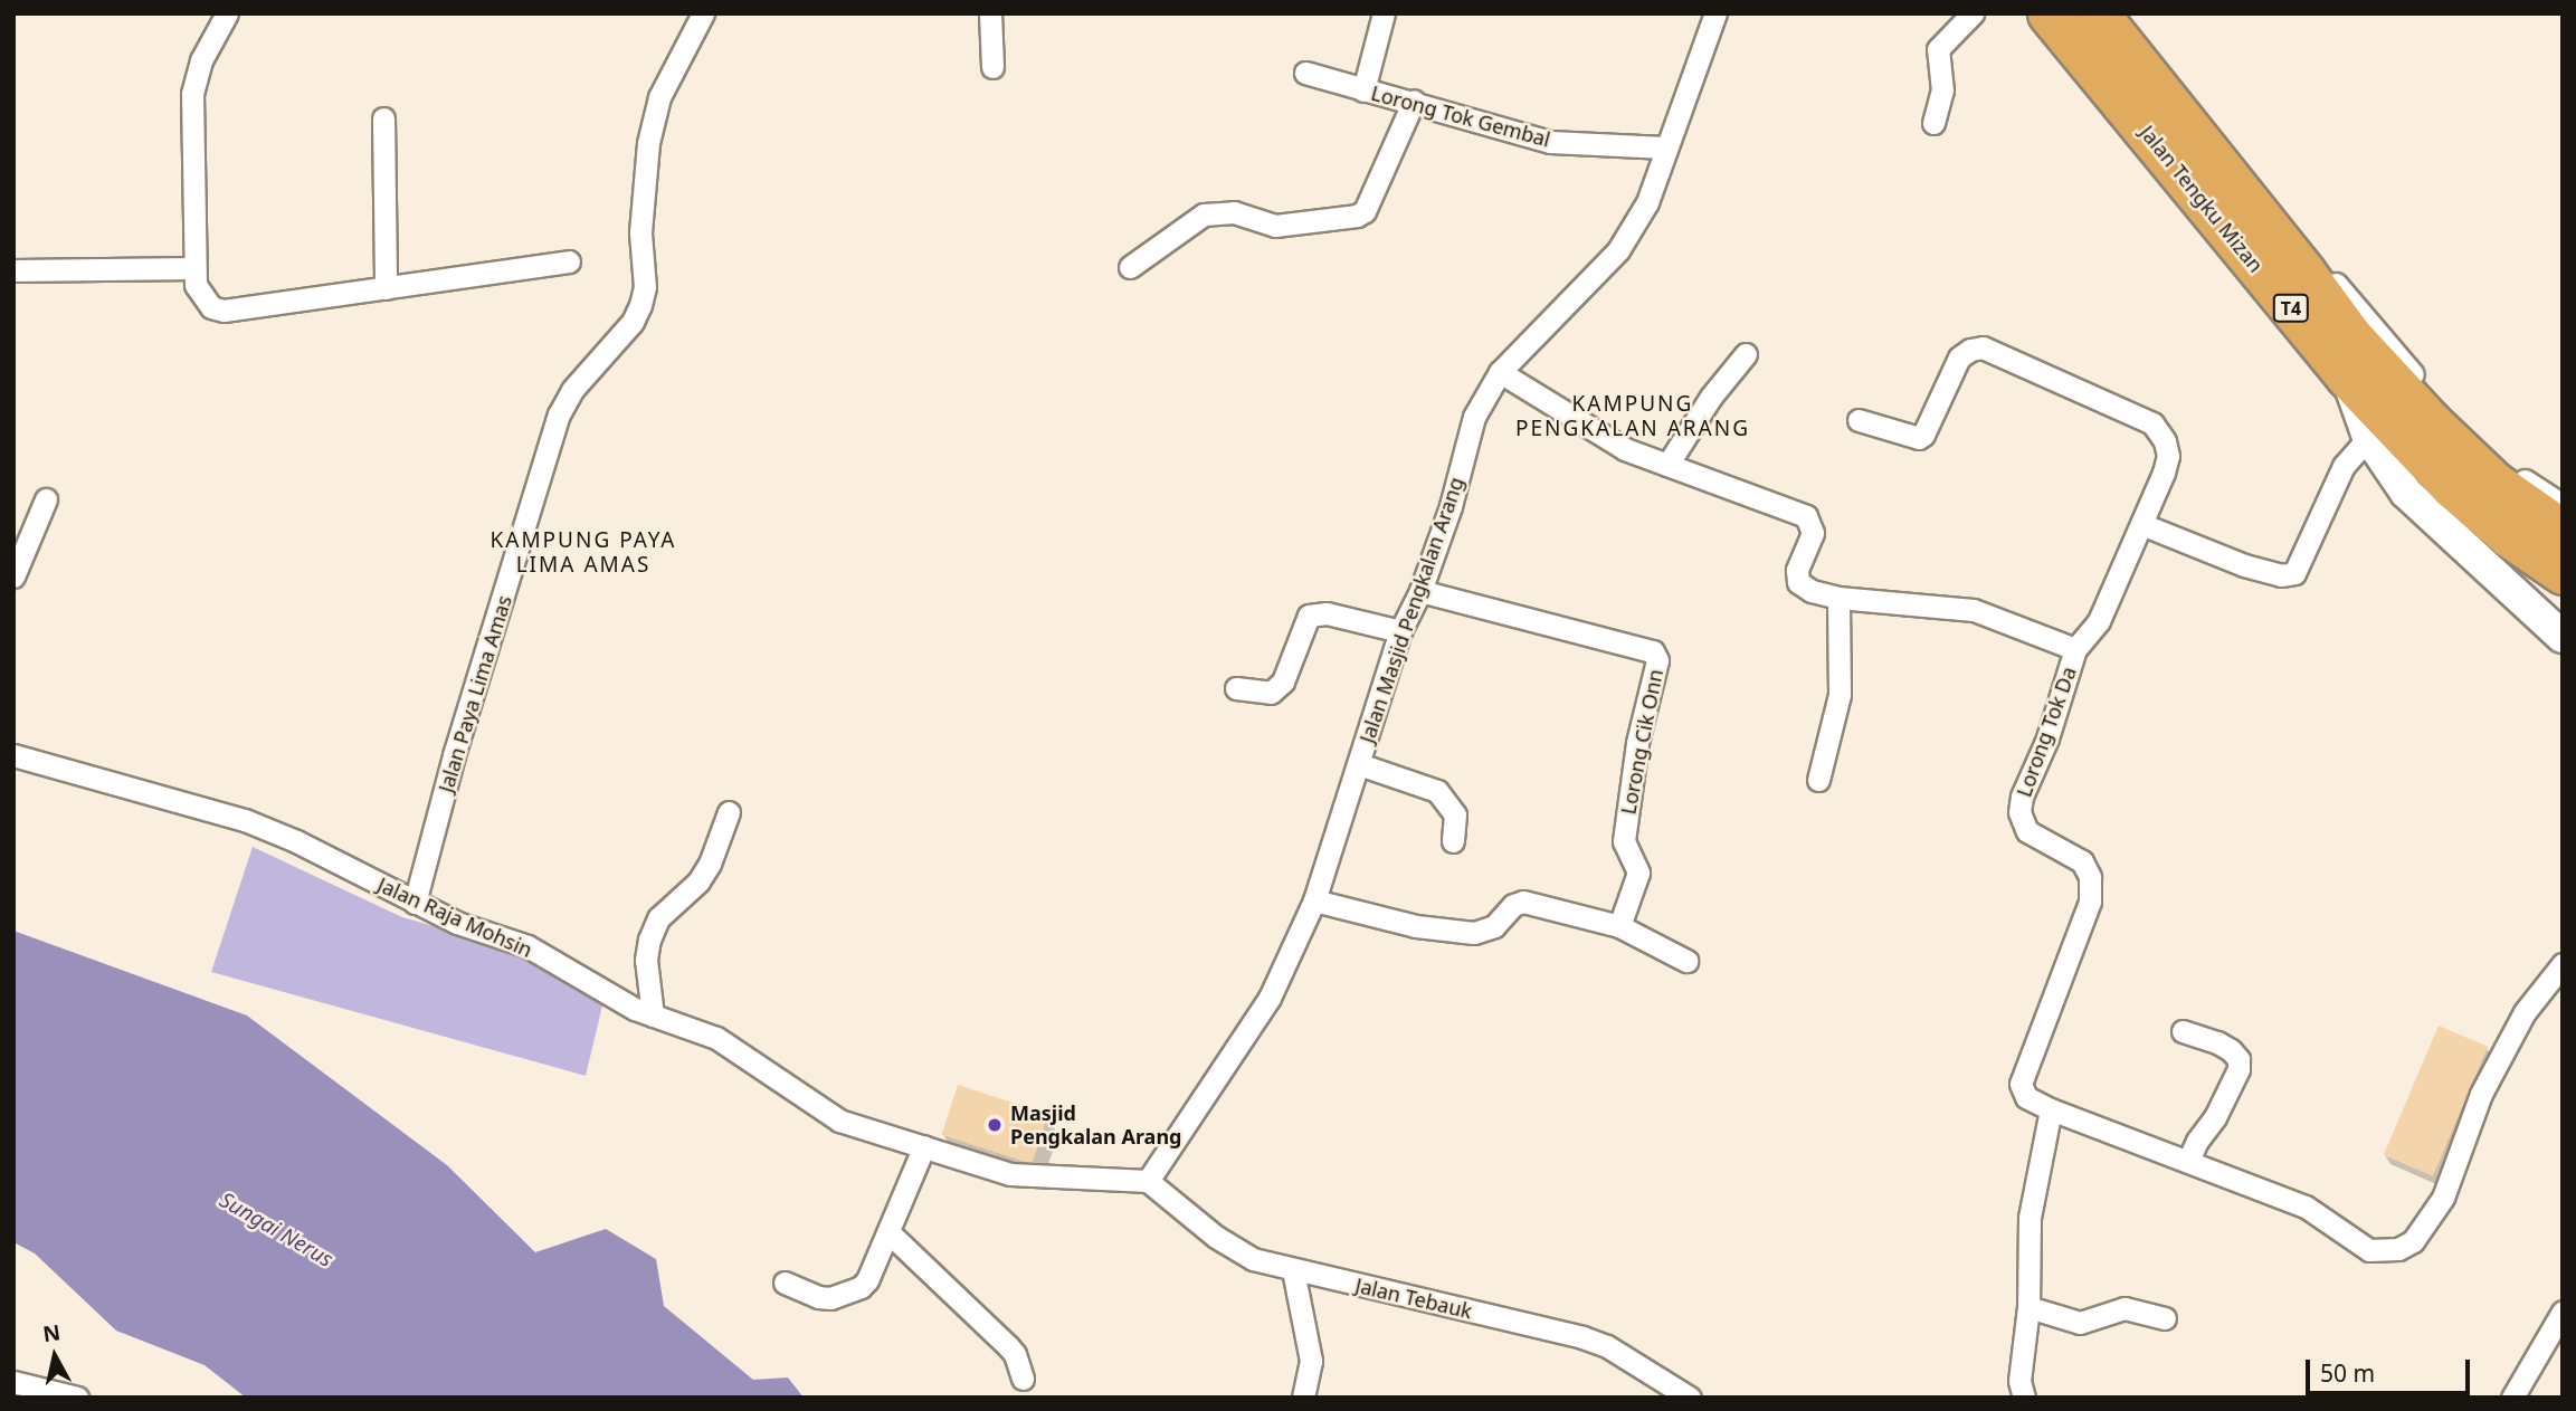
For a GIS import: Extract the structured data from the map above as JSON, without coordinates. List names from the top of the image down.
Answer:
{
  "streets": {
    "highway": ["Jalan Tengku Mizan", "T4"],
    "street": [
      "Lorong Tok Gembal",
      "Jalan Masjid Pengkalan Arang",
      "Jalan Paya Lima Amas",
      "Lorong Tok Da",
      "Lorong Cik Onn",
      "Jalan Raja Mohsin",
      "Jalan Tebauk"
    ]
  },
  "crossings": [
    ["Lorong Tok Gembal", "Jalan Masjid Pengkalan Arang"],
    ["Jalan Masjid Pengkalan Arang", "Lorong Tok Da"],
    ["Jalan Masjid Pengkalan Arang", "Lorong Cik Onn"],
    ["Jalan Masjid Pengkalan Arang", "Jalan Raja Mohsin"],
    ["Jalan Masjid Pengkalan Arang", "Jalan Tebauk"],
    ["Jalan Paya Lima Amas", "Jalan Raja Mohsin"],
    ["Jalan Raja Mohsin", "Jalan Tebauk"]
  ],
  "districts": ["KAMPUNG PENGKALAN ARANG", "KAMPUNG PAYA LIMA AMAS"],
  "water": ["Sungai Nerus"],
  "places": ["Masjid Pengkalan Arang"],
  "scale_bar": "50 m",
  "north": "top"
}
